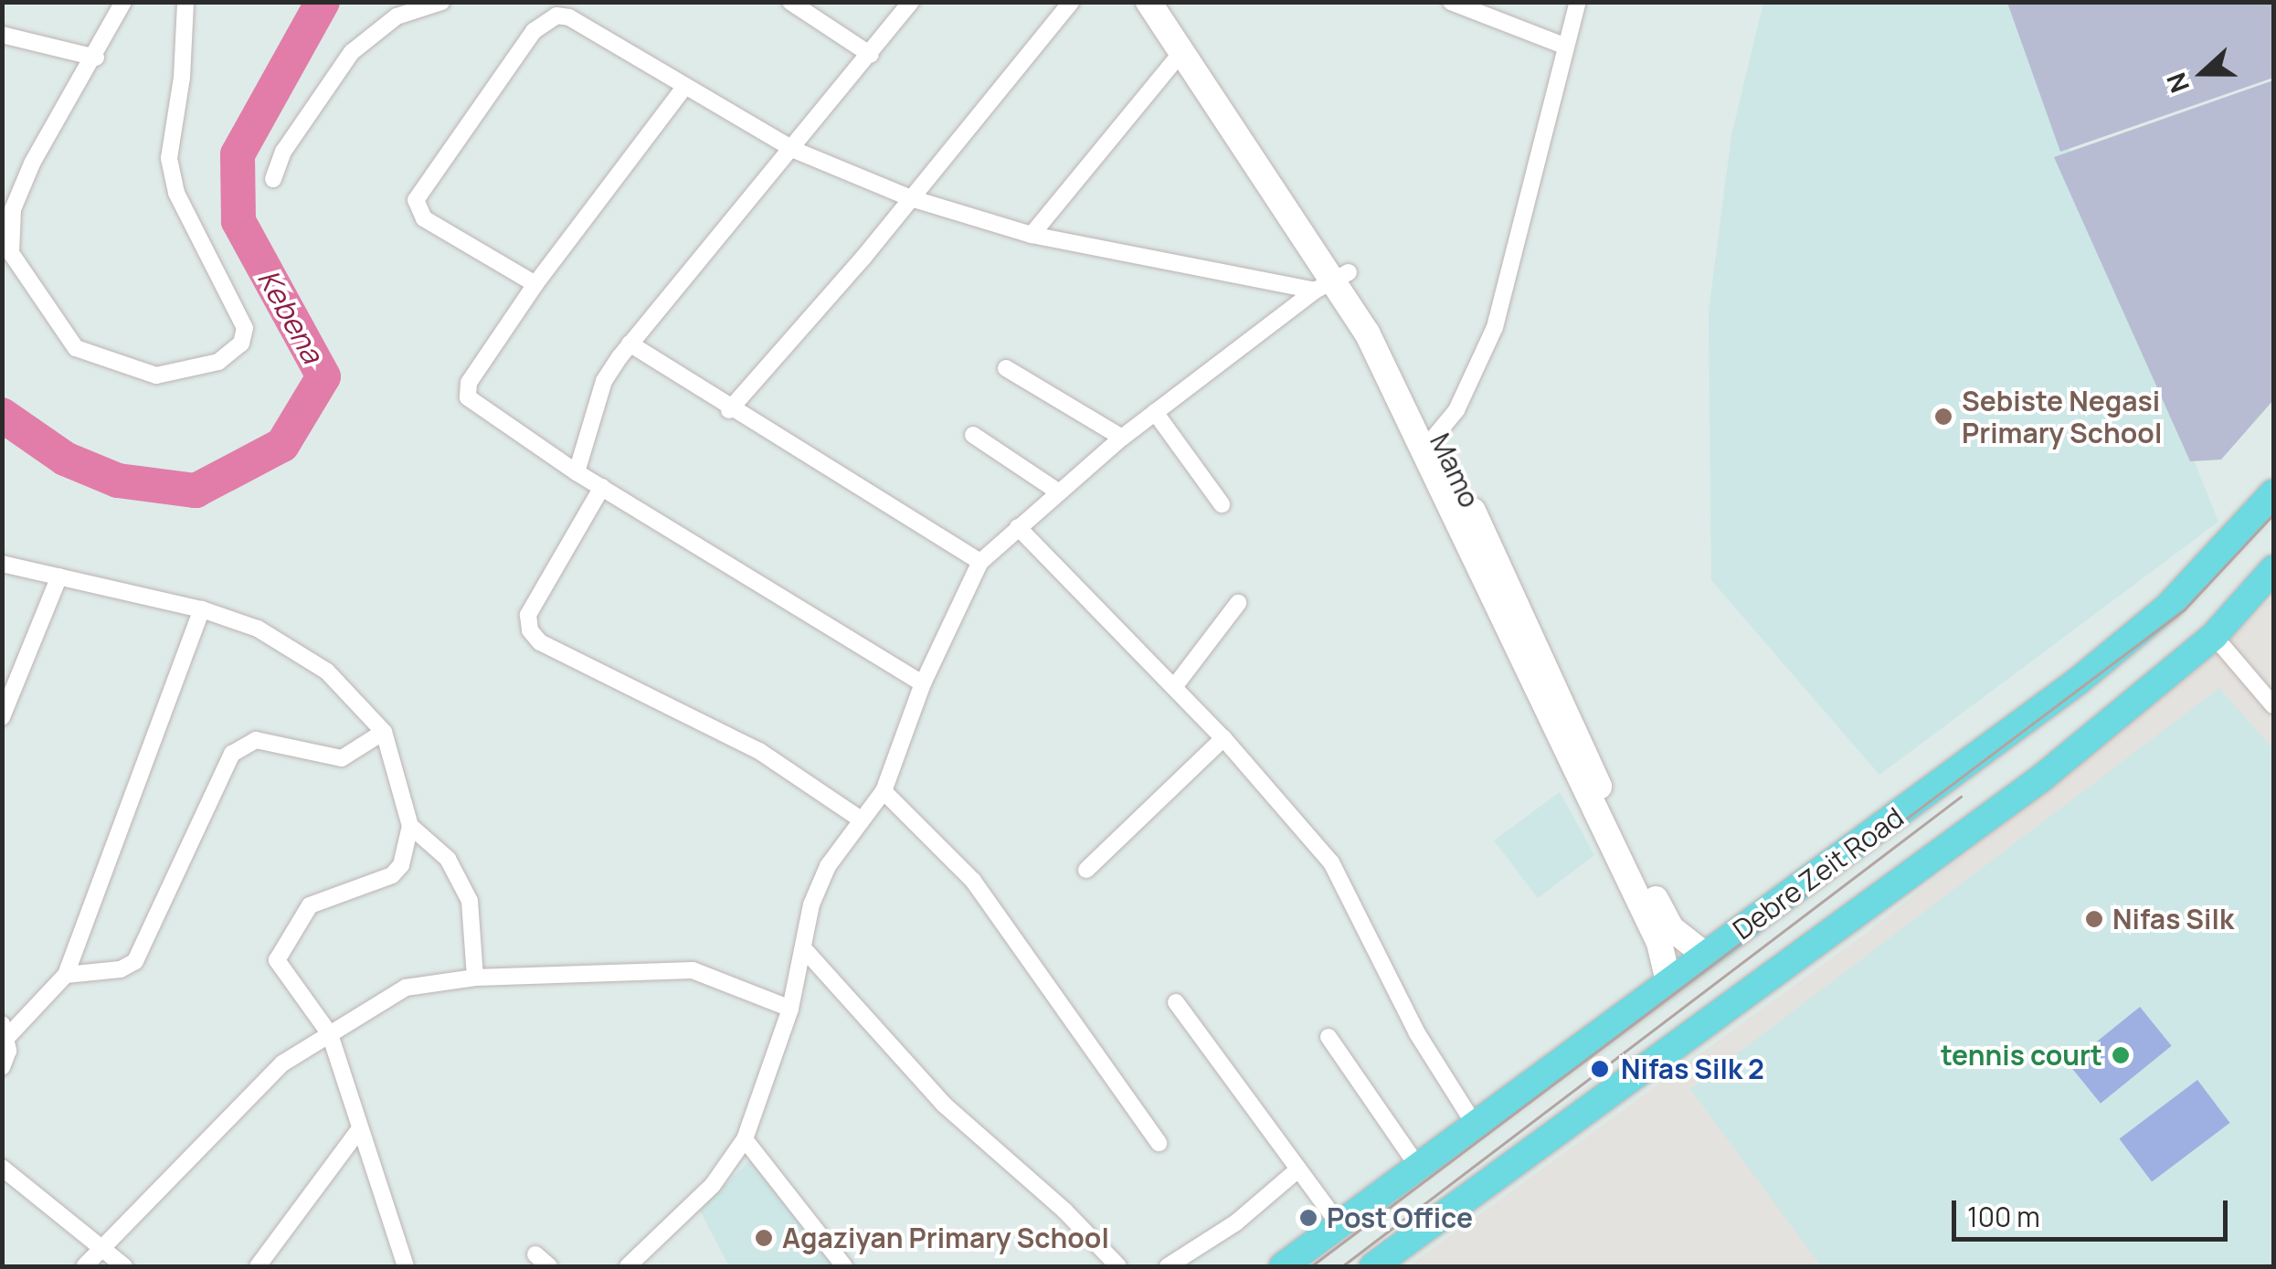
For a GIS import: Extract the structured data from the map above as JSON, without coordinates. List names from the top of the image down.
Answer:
{
  "streets": {
    "main road": ["Debre Zeit Road"],
    "street": ["Mamo"]
  },
  "crossings": [
    ["Mamo", "Debre Zeit Road"]
  ],
  "water": ["Kebena"],
  "places": [
    "Sebiste Negasi Primary School",
    "Nifas Silk",
    "tennis court",
    "Nifas Silk 2",
    "Post Office",
    "Agaziyan Primary School"
  ],
  "scale_bar": "100 m",
  "north": "left"
}
